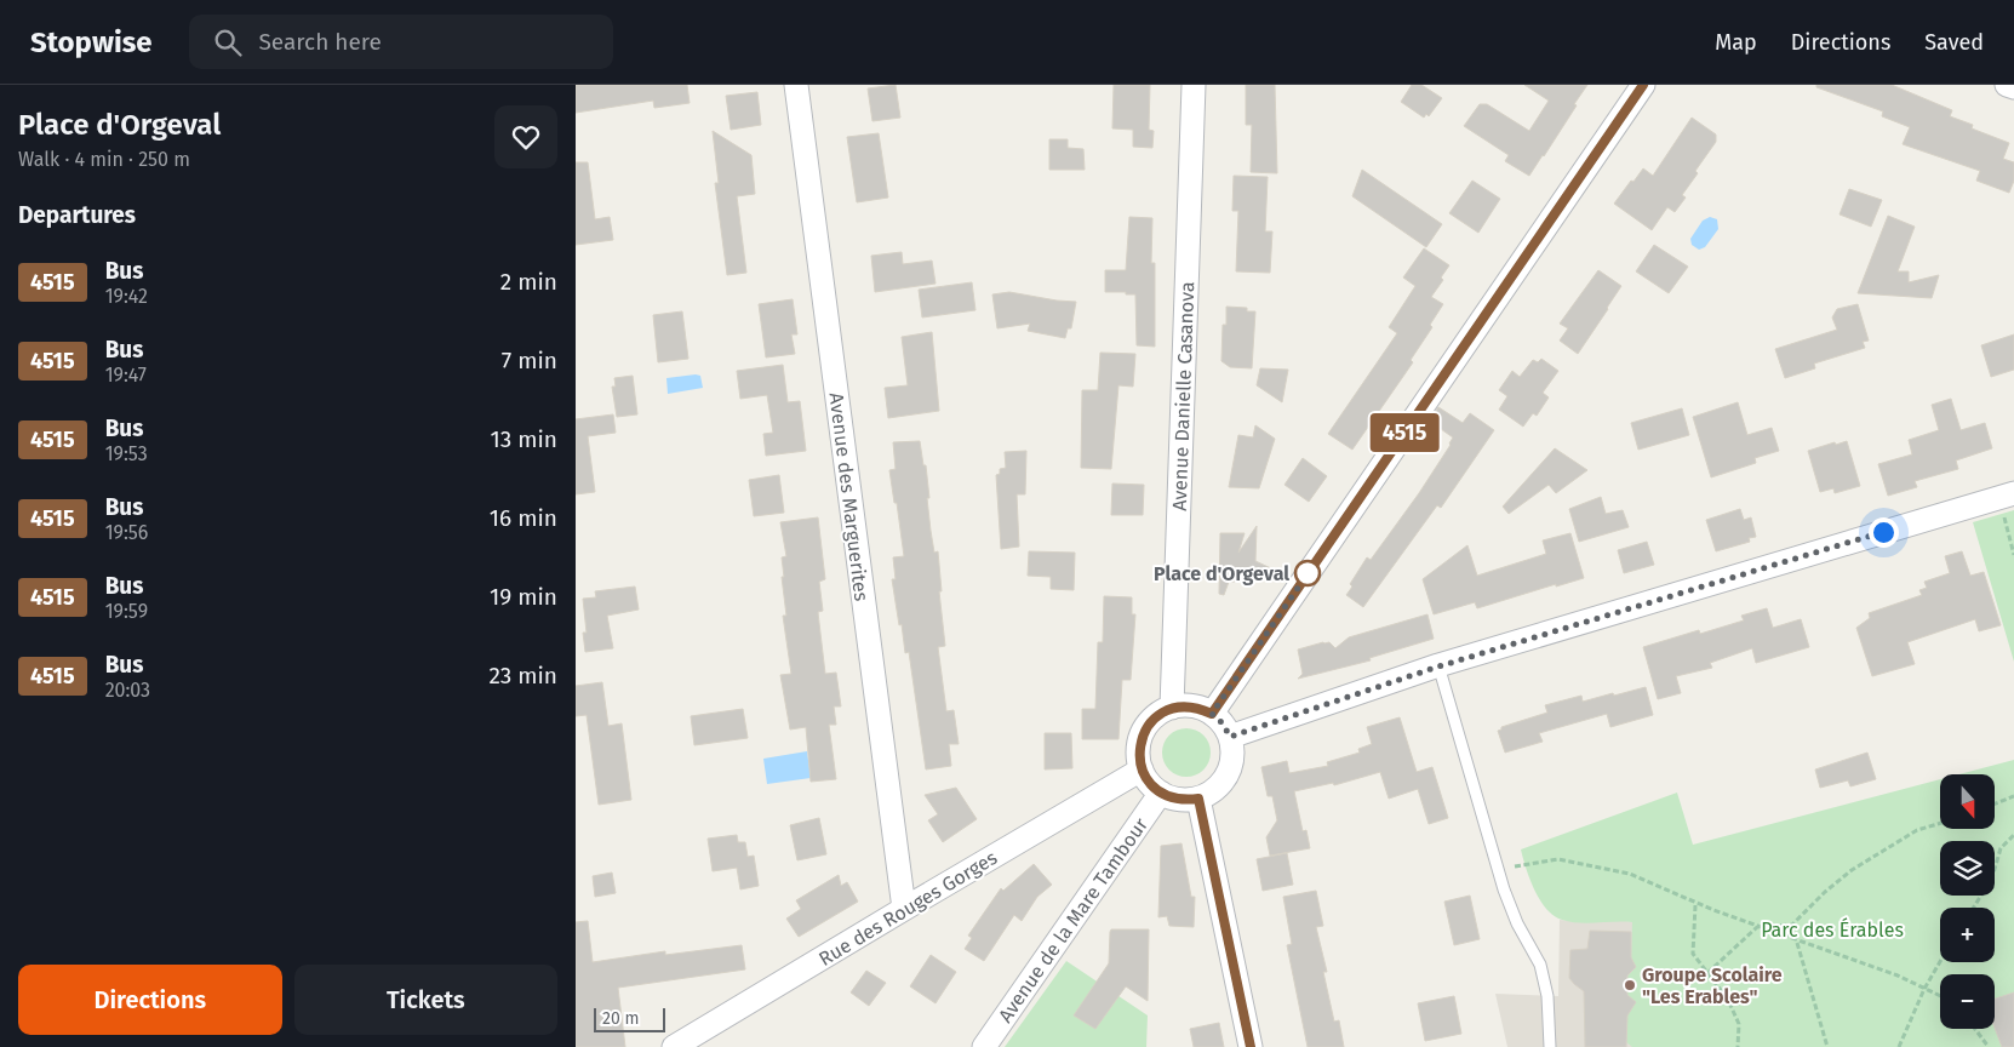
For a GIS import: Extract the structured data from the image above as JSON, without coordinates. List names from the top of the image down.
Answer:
{
  "streets": {
    "street": [
      "Avenue Danielle Casanova",
      "Avenue des Marguerites",
      "Rue des Rouges Gorges",
      "Avenue de la Mare Tambour"
    ]
  },
  "crossings": [
    ["Avenue Danielle Casanova", "Rue des Rouges Gorges"],
    ["Avenue Danielle Casanova", "Avenue de la Mare Tambour"],
    ["Avenue des Marguerites", "Rue des Rouges Gorges"],
    ["Rue des Rouges Gorges", "Avenue de la Mare Tambour"]
  ],
  "parks": ["Parc des Érables"],
  "places": ["Place d'Orgeval", "Groupe Scolaire \"Les Erables\""],
  "lines": ["bus line 4515"],
  "scale_bar": "20 m",
  "north": "bottom",
  "page": {
    "header": "Stopwise",
    "search": "Search here",
    "nav": ["Map", "Directions", "Saved"],
    "heading": [
      ["Place d'Orgeval", "Walk · 4 min · 250 m"],
      "Departures"
    ],
    "on_map": "4515",
    "list": [
      {
        "mark": "4515",
        "name": "Bus",
        "note": "19:42",
        "value": "2 min"
      },
      {
        "mark": "4515",
        "name": "Bus",
        "note": "19:47",
        "value": "7 min"
      },
      {
        "mark": "4515",
        "name": "Bus",
        "note": "19:53",
        "value": "13 min"
      },
      {
        "mark": "4515",
        "name": "Bus",
        "note": "19:56",
        "value": "16 min"
      },
      {
        "mark": "4515",
        "name": "Bus",
        "note": "19:59",
        "value": "19 min"
      },
      {
        "mark": "4515",
        "name": "Bus",
        "note": "20:03",
        "value": "23 min"
      }
    ],
    "map_buttons": ["+", "−"],
    "buttons": ["Directions", "Tickets"],
    "scale": "20 m"
  }
}
